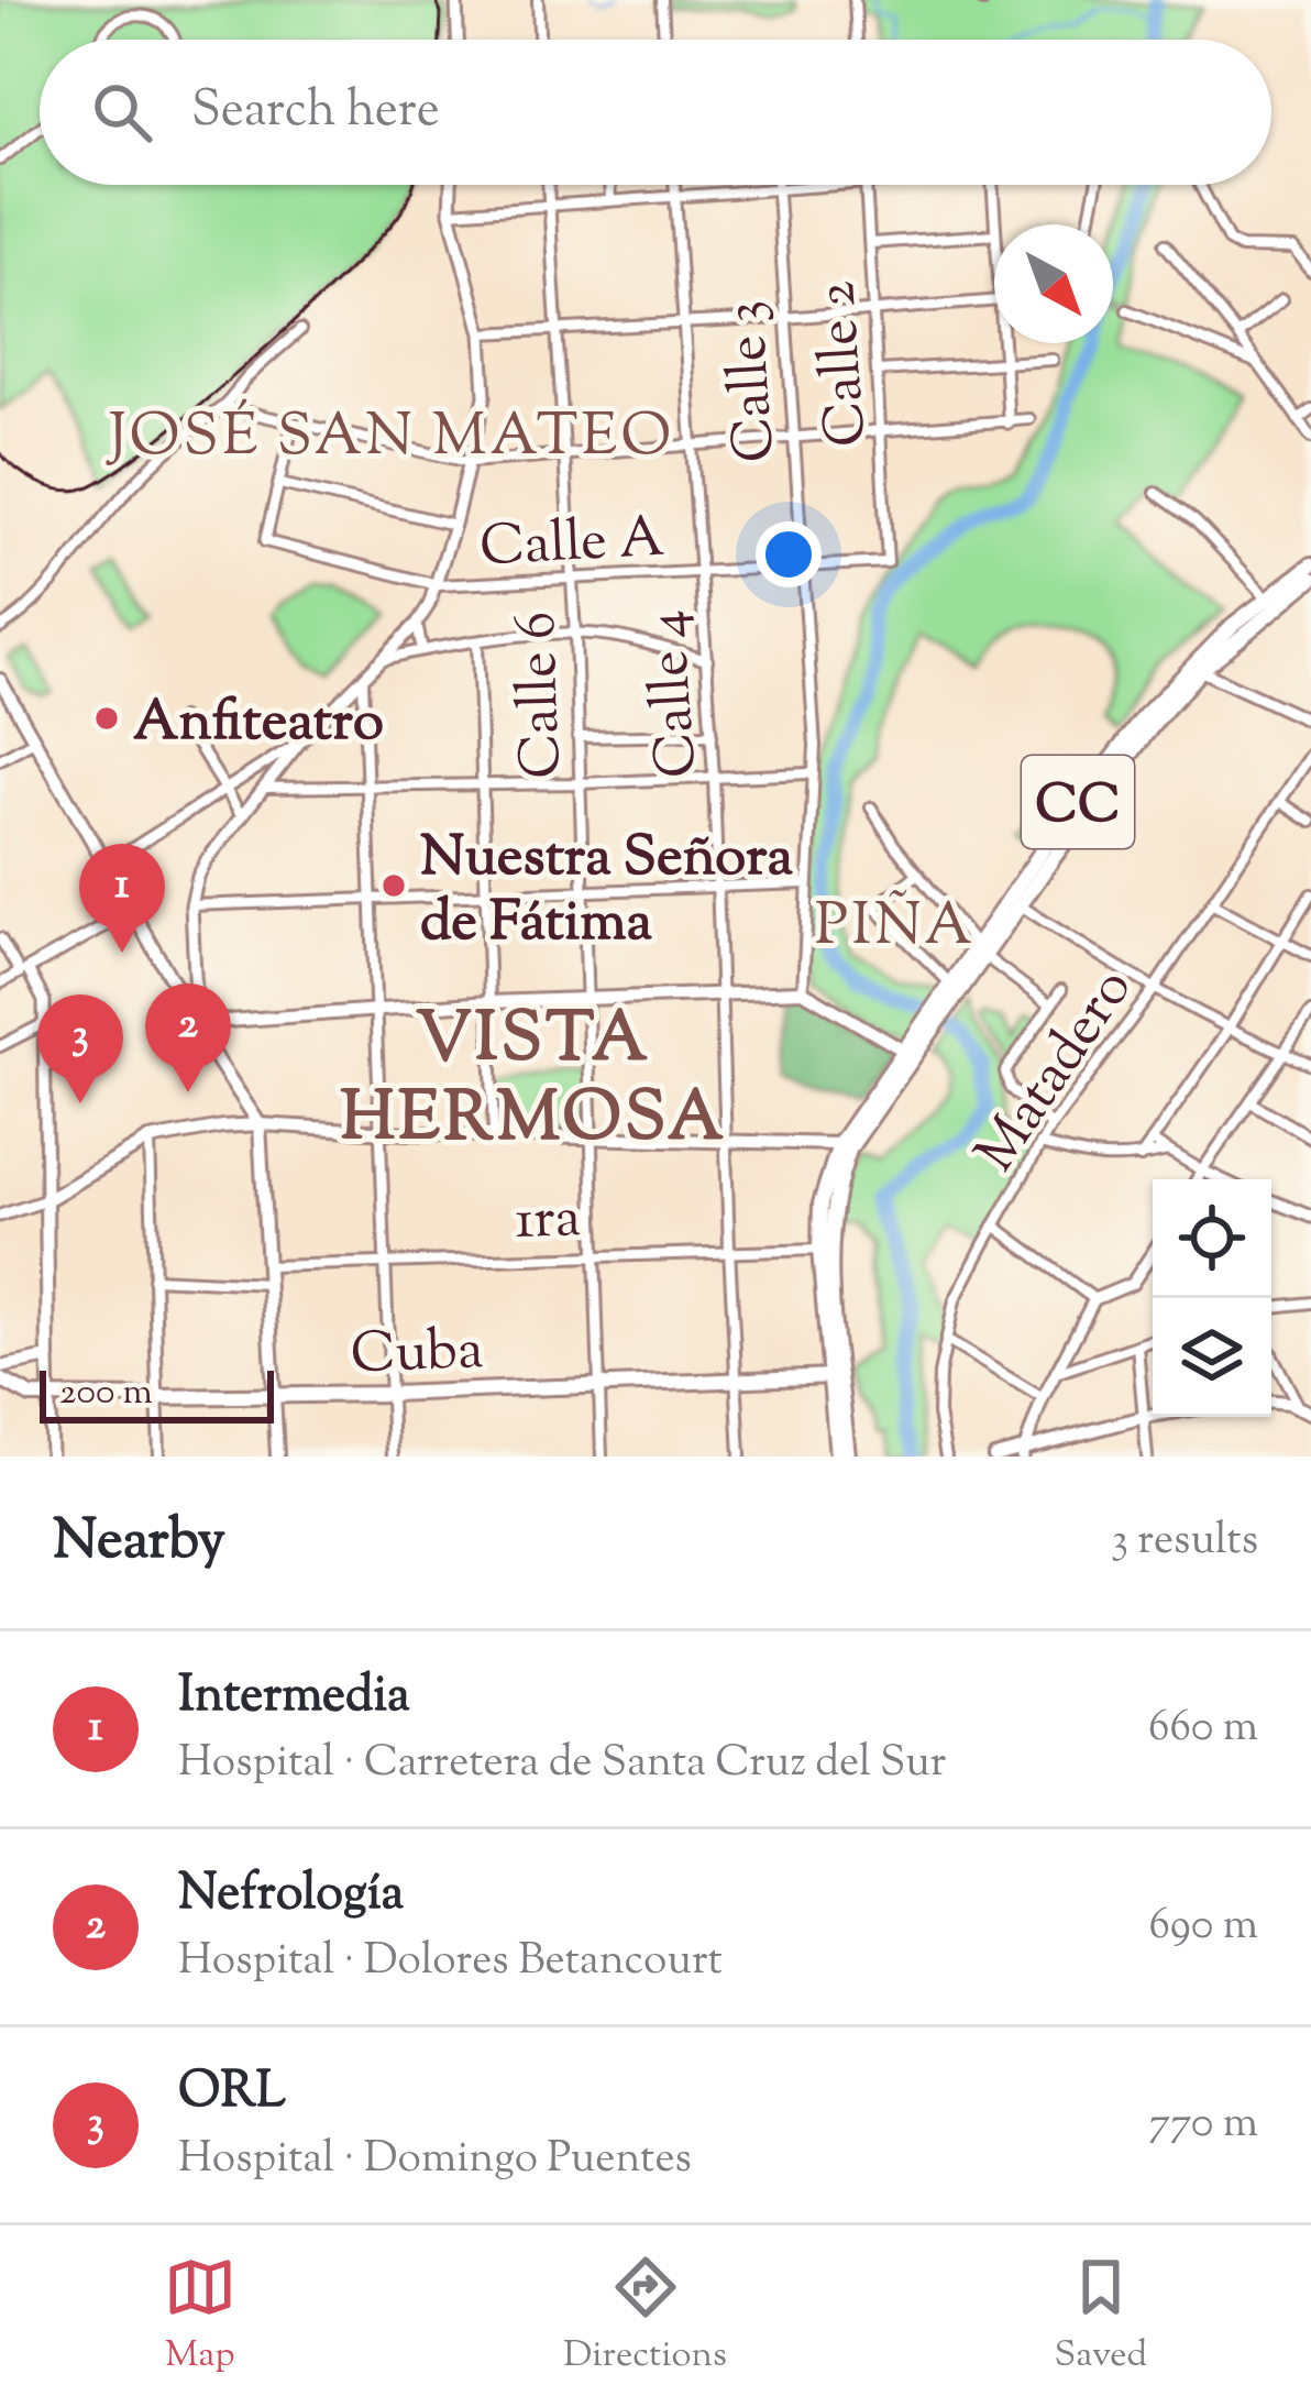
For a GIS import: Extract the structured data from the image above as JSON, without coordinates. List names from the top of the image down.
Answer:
{
  "streets": {
    "main road": ["CC", "Cuba"],
    "street": [
      "Calle 2",
      "Calle 3",
      "Calle A",
      "Calle 4",
      "Calle 6",
      "Matadero",
      "1ra"
    ]
  },
  "crossings": [
    ["Calle 2", "Calle A"],
    ["Calle 3", "Calle A"],
    ["Calle A", "Calle 4"],
    ["Calle A", "Calle 6"],
    ["Calle 4", "1ra"],
    ["Calle 4", "Cuba"],
    ["Calle 6", "1ra"],
    ["Calle 6", "Cuba"],
    ["CC", "1ra"],
    ["CC", "Cuba"]
  ],
  "districts": ["JOSÉ SAN MATEO", "PIÑA", "VISTA HERMOSA"],
  "places": ["Anfiteatro", "Nuestra Señora de Fátima"],
  "scale_bar": "200 m",
  "north": "bottom right",
  "page": {
    "search": "Search here",
    "pins": ["1", "2", "3"],
    "scale": "200 m",
    "heading": ["Nearby", "3 results"],
    "list": [
      {
        "mark": "1",
        "name": "Intermedia",
        "note": "Hospital · Carretera de Santa Cruz del Sur",
        "value": "660 m"
      },
      {
        "mark": "2",
        "name": "Nefrología",
        "note": "Hospital · Dolores Betancourt",
        "value": "690 m"
      },
      {
        "mark": "3",
        "name": "ORL",
        "note": "Hospital · Domingo Puentes",
        "value": "770 m"
      }
    ],
    "nav": ["Map", "Directions", "Saved"]
  }
}
